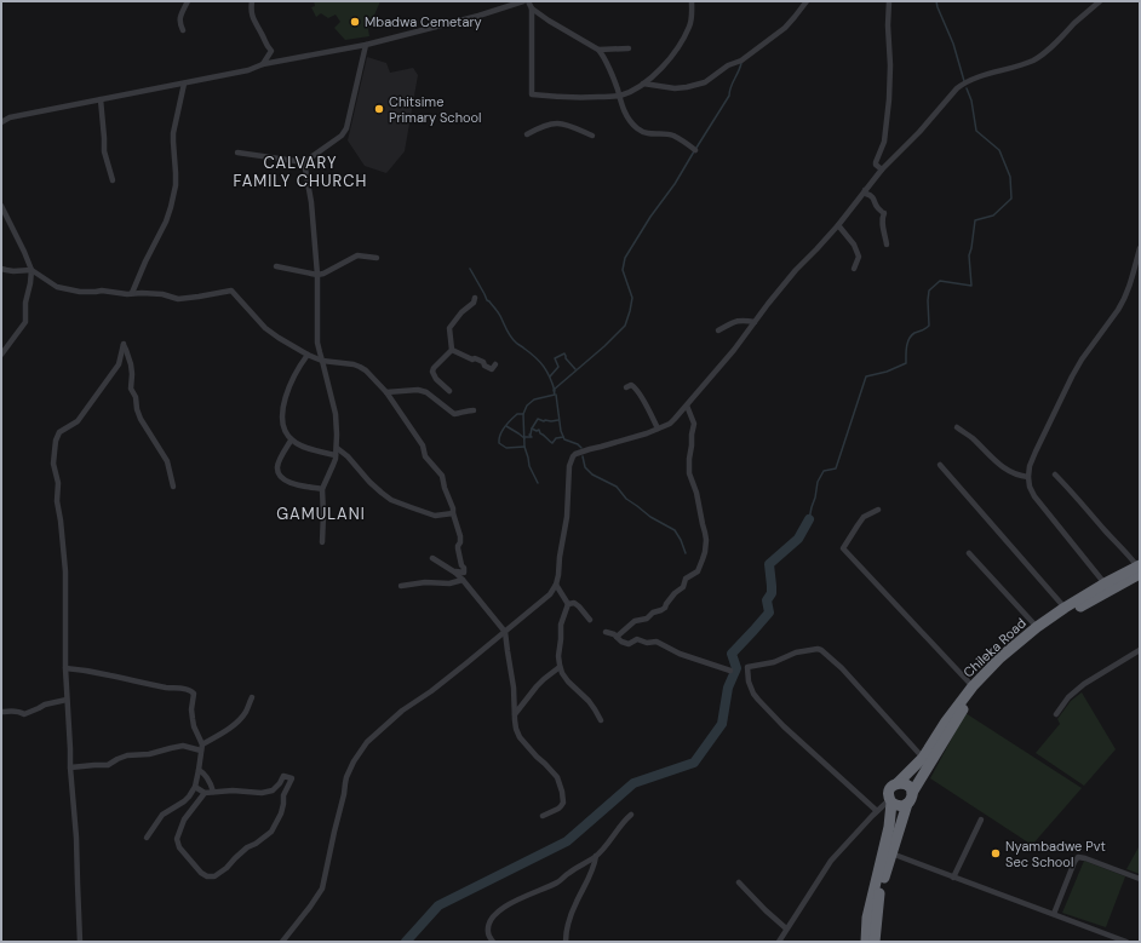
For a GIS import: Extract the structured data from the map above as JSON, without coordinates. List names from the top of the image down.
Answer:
{
  "streets": {
    "highway": ["Chileka Road"]
  },
  "districts": ["CALVARY FAMILY CHURCH", "GAMULANI"],
  "places": ["Mbadwa Cemetary", "Chitsime Primary School", "Nyambadwe Pvt Sec School"]
}
